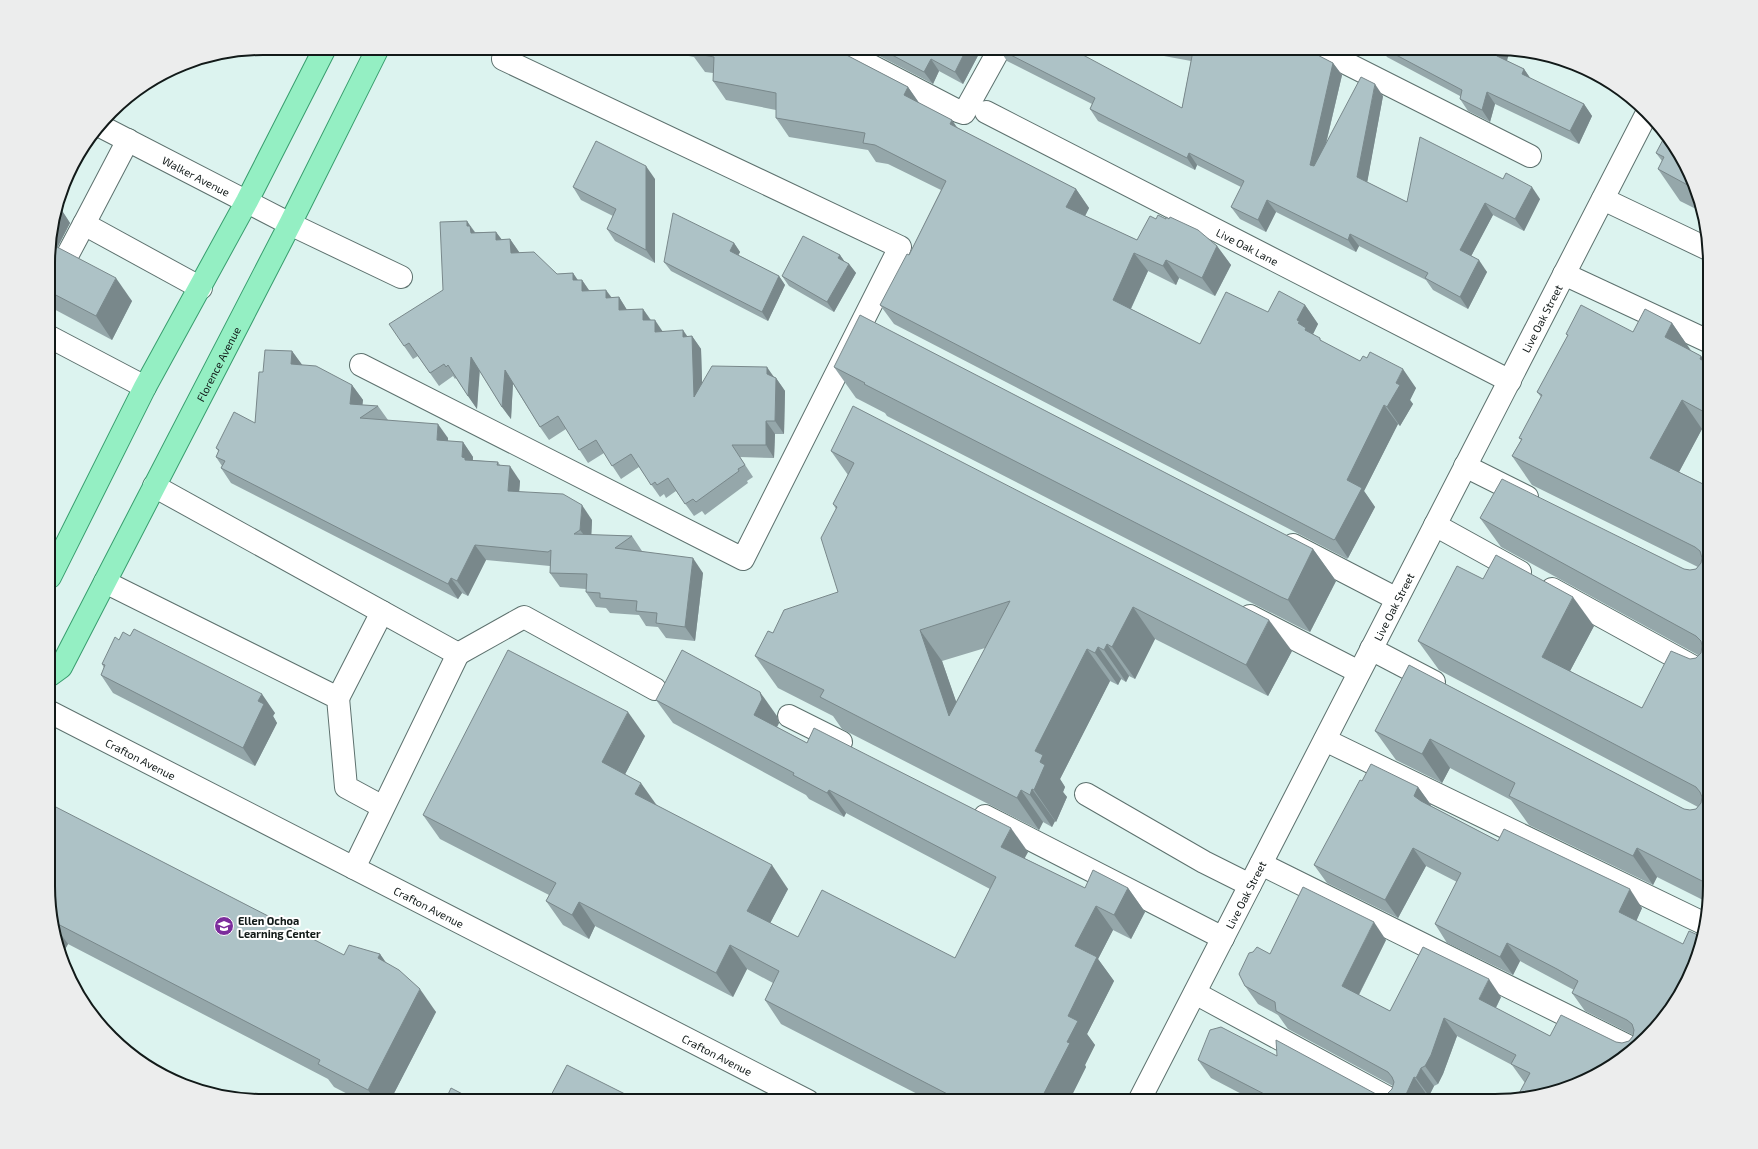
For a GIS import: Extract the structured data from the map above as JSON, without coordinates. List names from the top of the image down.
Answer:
{
  "streets": {
    "main road": ["Florence Avenue"],
    "street": [
      "Walker Avenue",
      "Live Oak Lane",
      "Live Oak Street",
      "Crafton Avenue"
    ]
  },
  "crossings": [
    ["Walker Avenue", "Florence Avenue"],
    ["Live Oak Lane", "Live Oak Street"]
  ],
  "places": {
    "school or university": ["Ellen Ochoa Learning Center"]
  }
}
